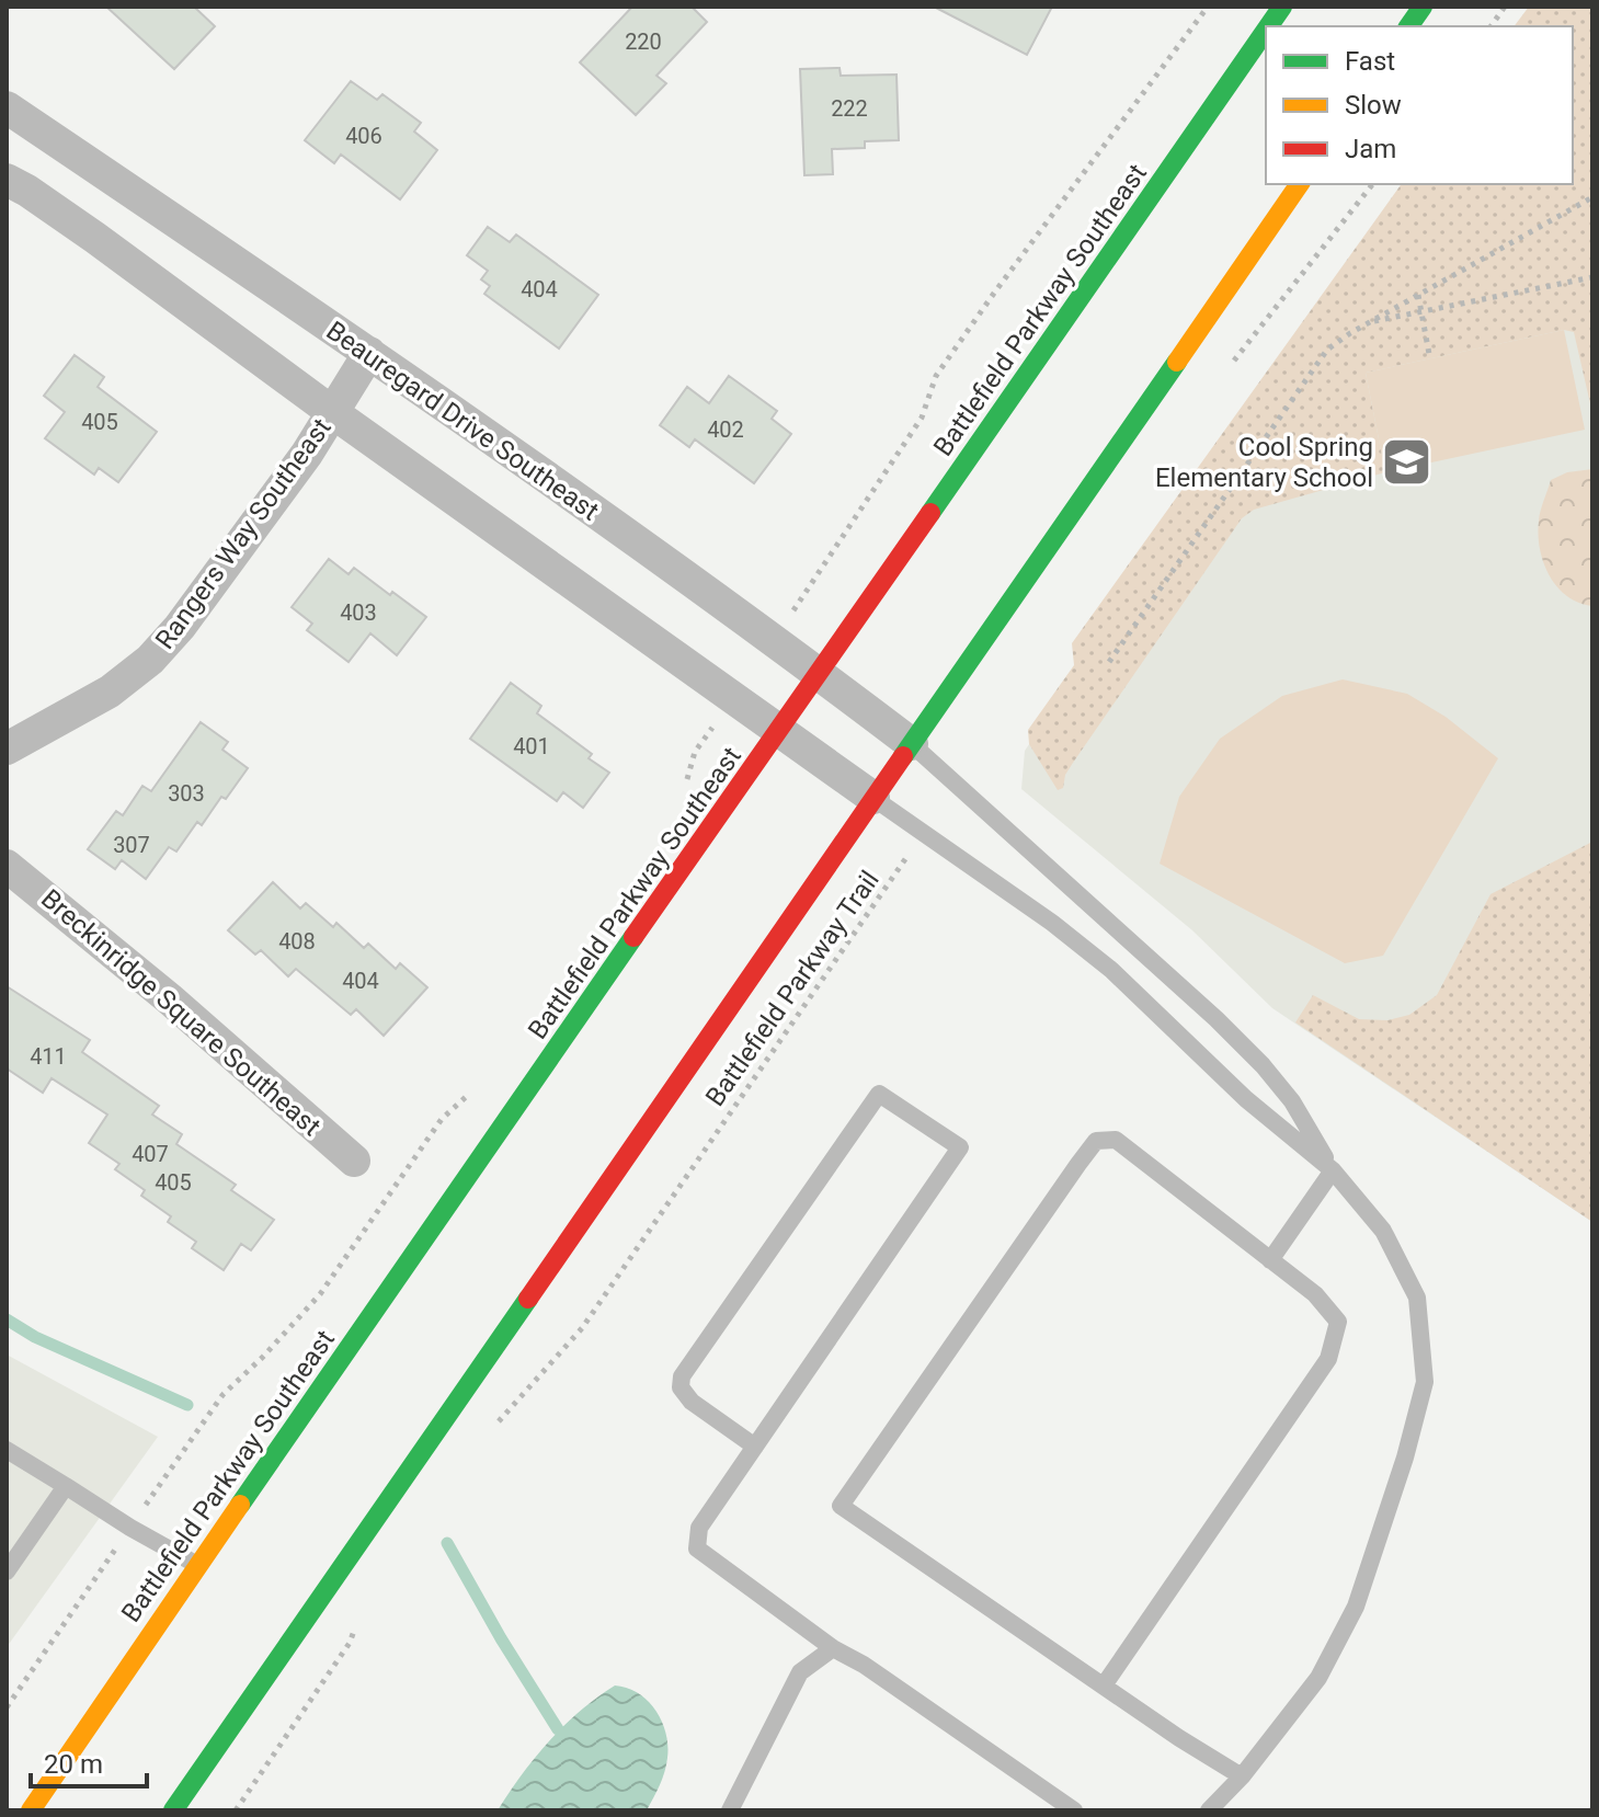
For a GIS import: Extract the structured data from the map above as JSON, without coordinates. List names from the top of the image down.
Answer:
{
  "streets": {
    "main road": ["Battlefield Parkway Southeast"],
    "street": ["Beauregard Drive Southeast", "Rangers Way Southeast", "Breckinridge Square Southeast"],
    "path": ["Battlefield Parkway Trail"]
  },
  "crossings": [
    ["Battlefield Parkway Southeast", "Beauregard Drive Southeast"],
    ["Beauregard Drive Southeast", "Rangers Way Southeast"]
  ],
  "places": {
    "school or university": ["Cool Spring Elementary School"]
  },
  "house_numbers": [
    "220",
    "222",
    "406",
    "404",
    "405",
    "402",
    "403",
    "401",
    "303",
    "307",
    "408",
    "404",
    "411",
    "407",
    "405"
  ],
  "legend": ["Fast", "Slow", "Jam"],
  "scale_bar": "20 m"
}
